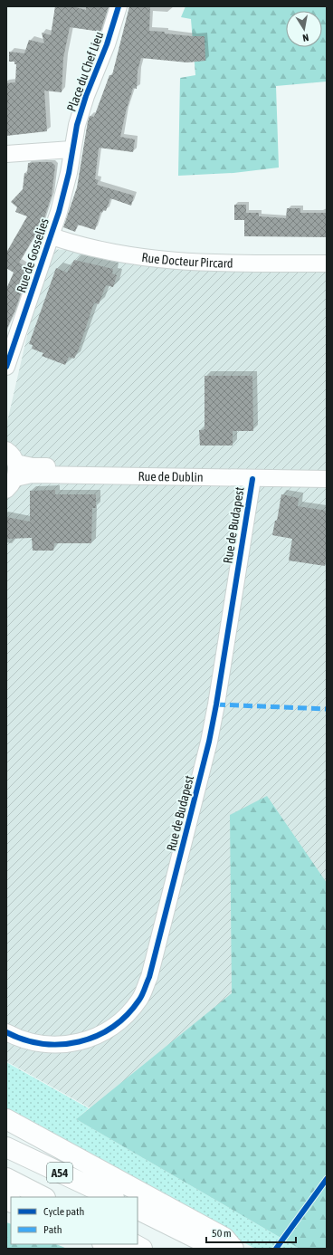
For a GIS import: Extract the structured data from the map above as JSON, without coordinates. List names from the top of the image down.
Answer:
{
  "streets": {
    "highway": ["A54"],
    "street": [
      "Place du Chef Lieu",
      "Rue de Gosselies",
      "Rue Docteur Pircard",
      "Rue de Dublin",
      "Rue de Budapest"
    ]
  },
  "crossings": [
    ["Place du Chef Lieu", "Rue de Gosselies"],
    ["Rue de Gosselies", "Rue Docteur Pircard"],
    ["Rue de Dublin", "Rue de Budapest"]
  ],
  "legend": ["Cycle path", "Path"],
  "scale_bar": "50 m",
  "north": "bottom"
}
